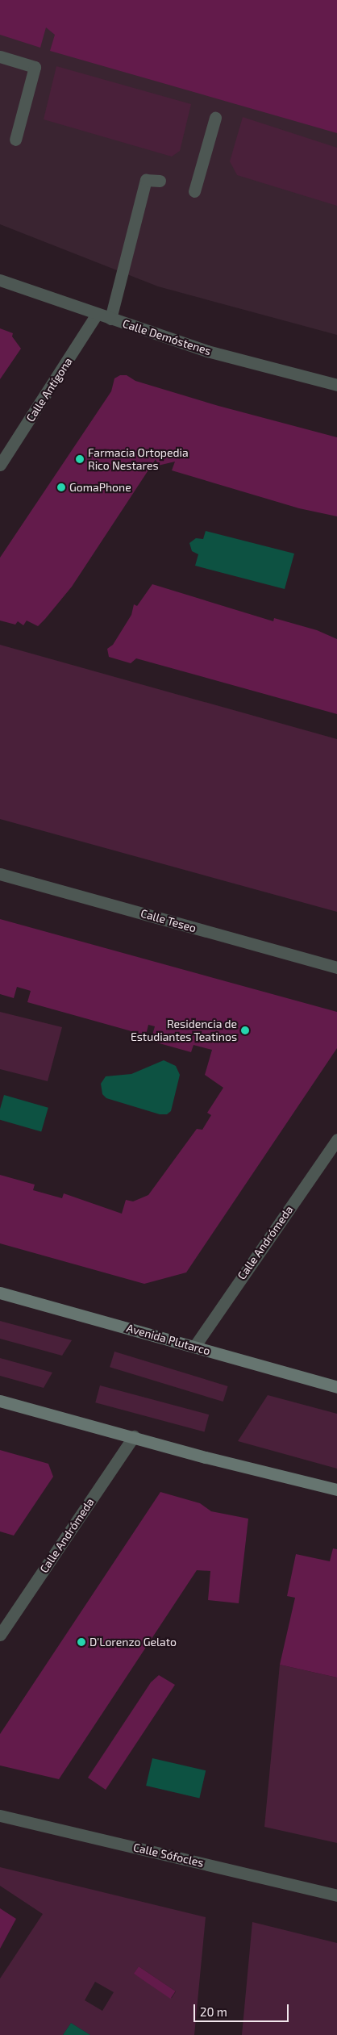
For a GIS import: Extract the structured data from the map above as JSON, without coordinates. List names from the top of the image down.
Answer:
{
  "streets": {
    "main road": ["Avenida Plutarco"],
    "street": [
      "Calle Demóstenes",
      "Calle Antígona",
      "Calle Teseo",
      "Calle Andrómeda",
      "Calle Sófocles"
    ]
  },
  "crossings": [
    ["Calle Demóstenes", "Calle Antígona"],
    ["Calle Andrómeda", "Avenida Plutarco"]
  ],
  "places": [
    "Farmacia Ortopedia Rico Nestares",
    "GomaPhone",
    "Residencia de Estudiantes Teatinos",
    "D'Lorenzo Gelato"
  ],
  "scale_bar": "20 m"
}
